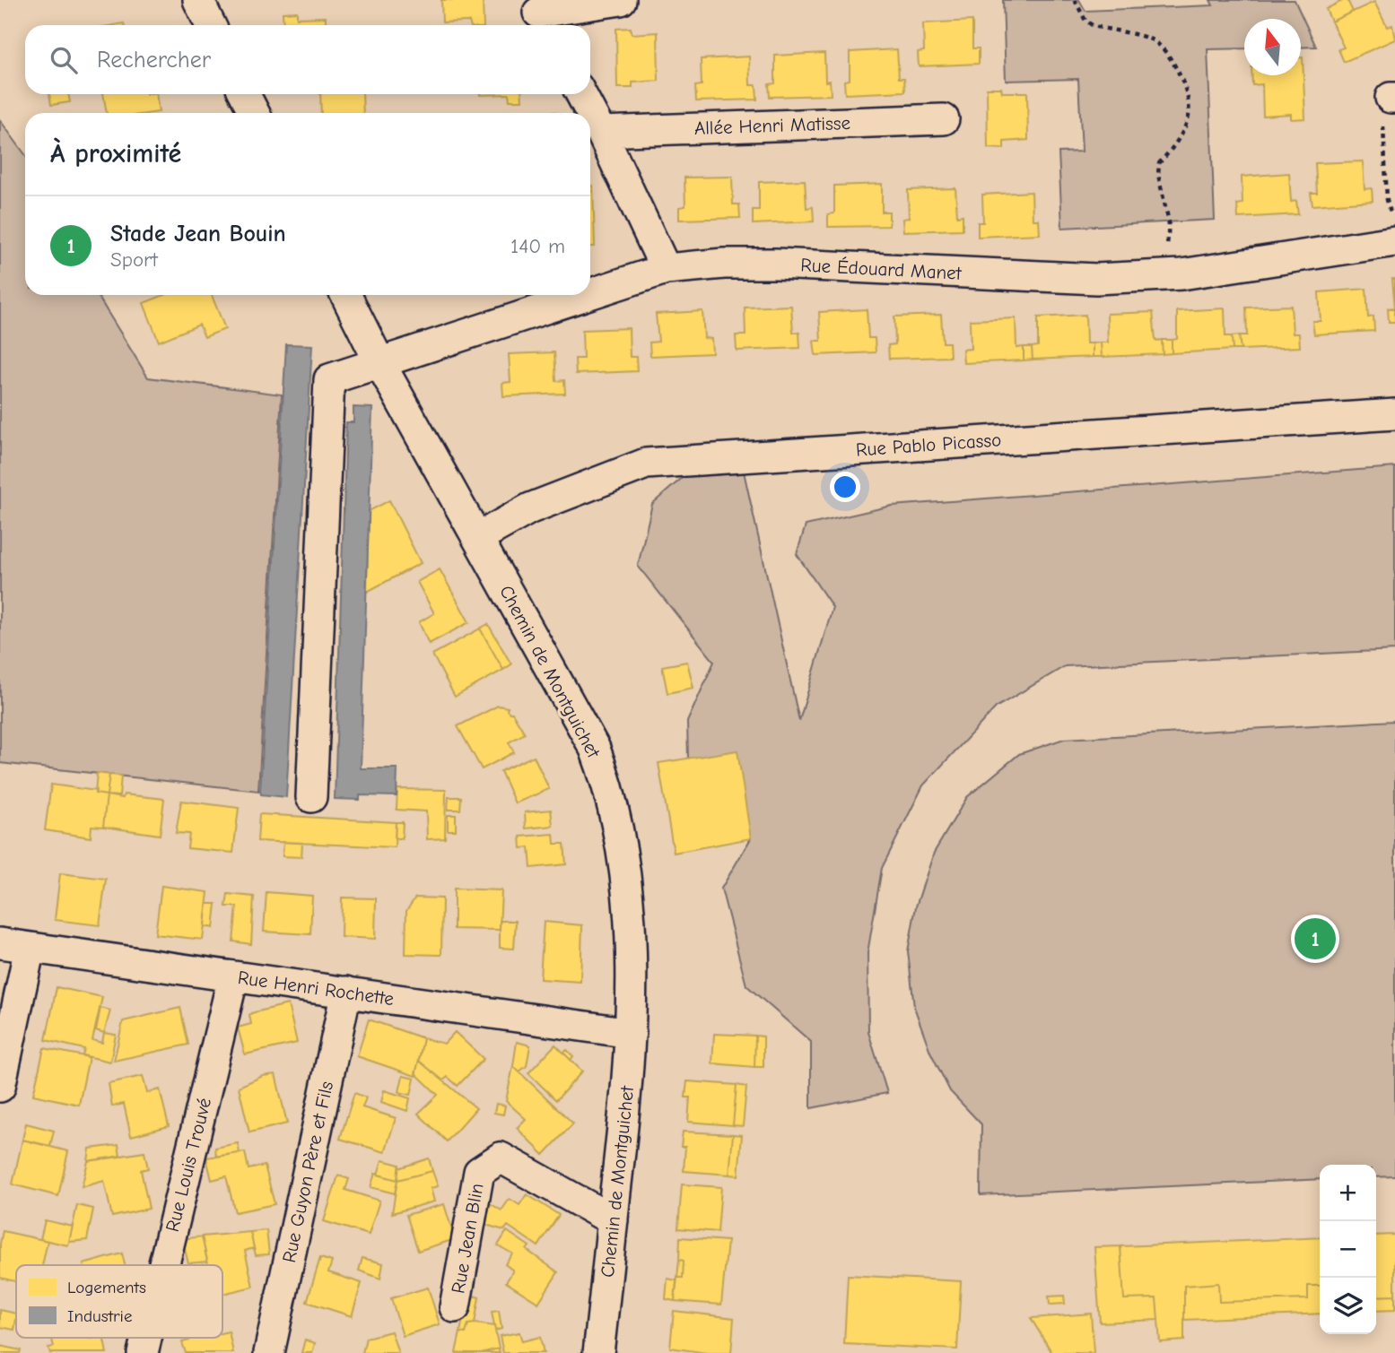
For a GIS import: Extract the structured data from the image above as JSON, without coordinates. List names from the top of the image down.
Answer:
{
  "streets": {
    "street": [
      "Allée Henri Matisse",
      "Rue Édouard Manet",
      "Rue Pablo Picasso",
      "Chemin de Montguichet",
      "Rue Henri Rochette",
      "Rue Louis Trouvé",
      "Rue Guyon Père et Fils",
      "Rue Jean Blin"
    ]
  },
  "crossings": [
    ["Rue Édouard Manet", "Chemin de Montguichet"],
    ["Rue Pablo Picasso", "Chemin de Montguichet"],
    ["Chemin de Montguichet", "Rue Henri Rochette"],
    ["Chemin de Montguichet", "Rue Jean Blin"],
    ["Rue Henri Rochette", "Rue Louis Trouvé"],
    ["Rue Henri Rochette", "Rue Guyon Père et Fils"]
  ],
  "legend": ["Logements", "Industrie"],
  "north": "top",
  "page": {
    "search": "Rechercher",
    "heading": "À proximité",
    "list": [
      {
        "mark": "1",
        "name": "Stade Jean Bouin",
        "note": "Sport",
        "value": "140 m"
      }
    ],
    "pins": "1",
    "map_buttons": ["+", "−"]
  }
}
